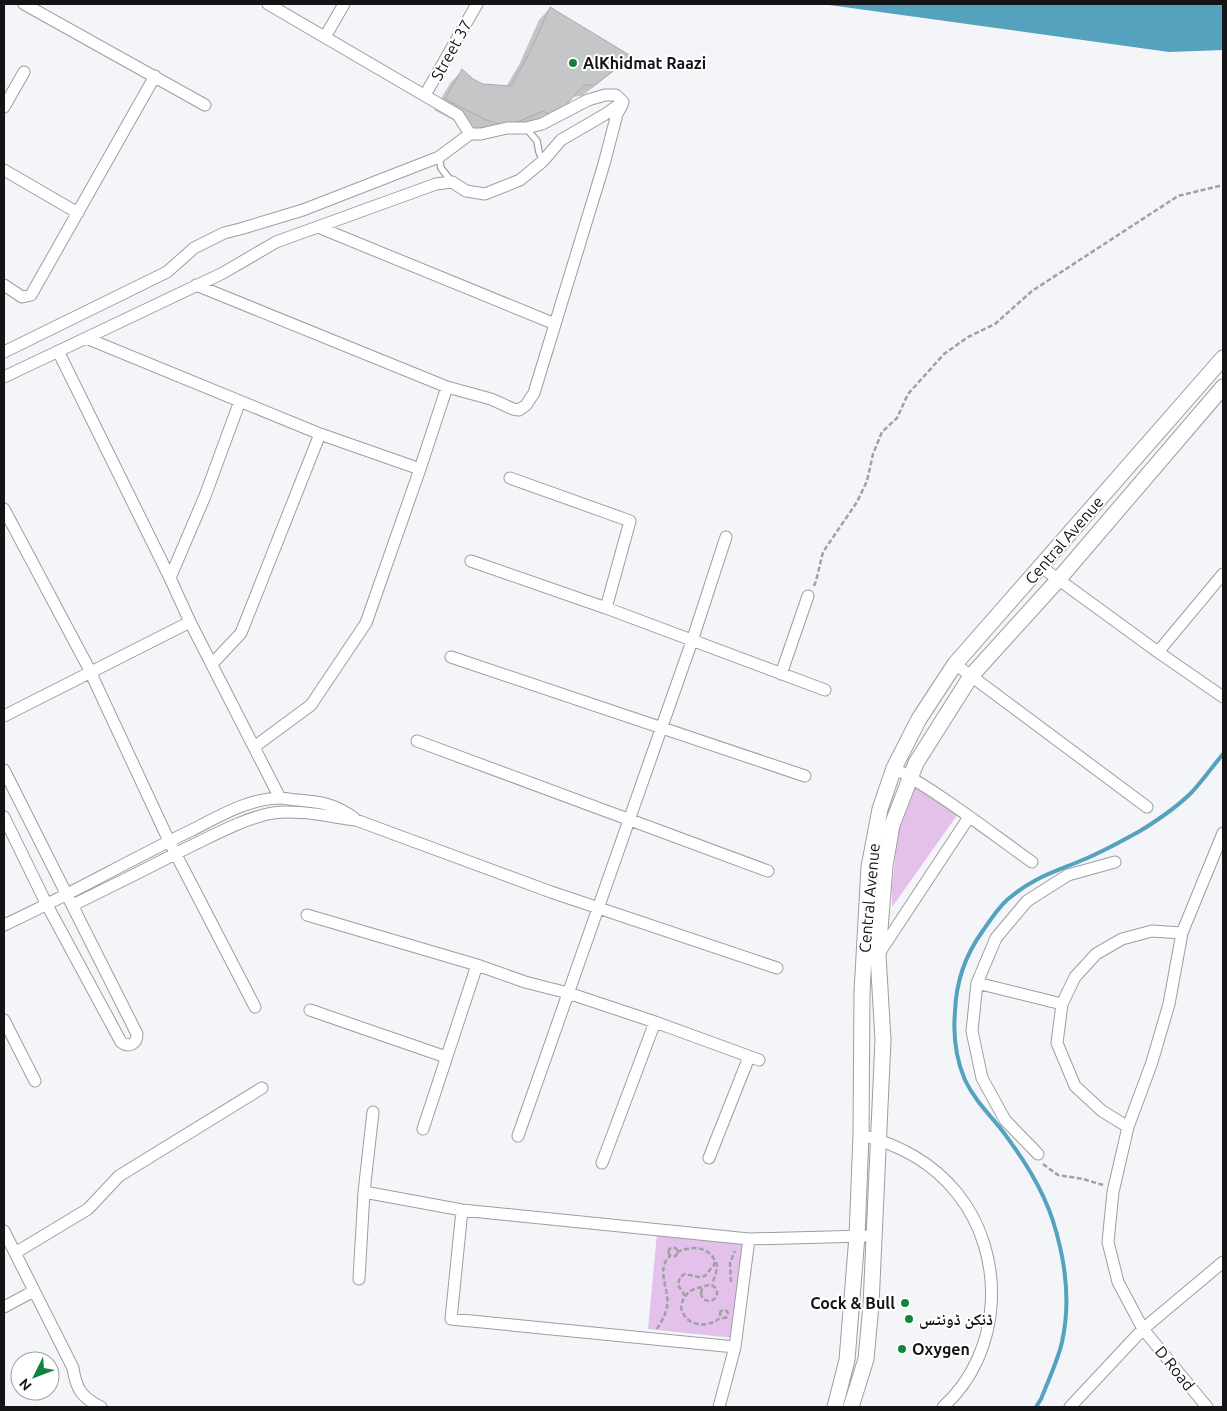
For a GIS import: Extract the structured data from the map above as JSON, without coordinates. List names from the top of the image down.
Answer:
{
  "streets": {
    "street": ["Street 37", "Central Avenue", "D Road"]
  },
  "places": [
    "AlKhidmat Raazi",
    "Cock & Bull",
    "ڈنکن ڈونٹس",
    "Oxygen"
  ],
  "north": "bottom left"
}
